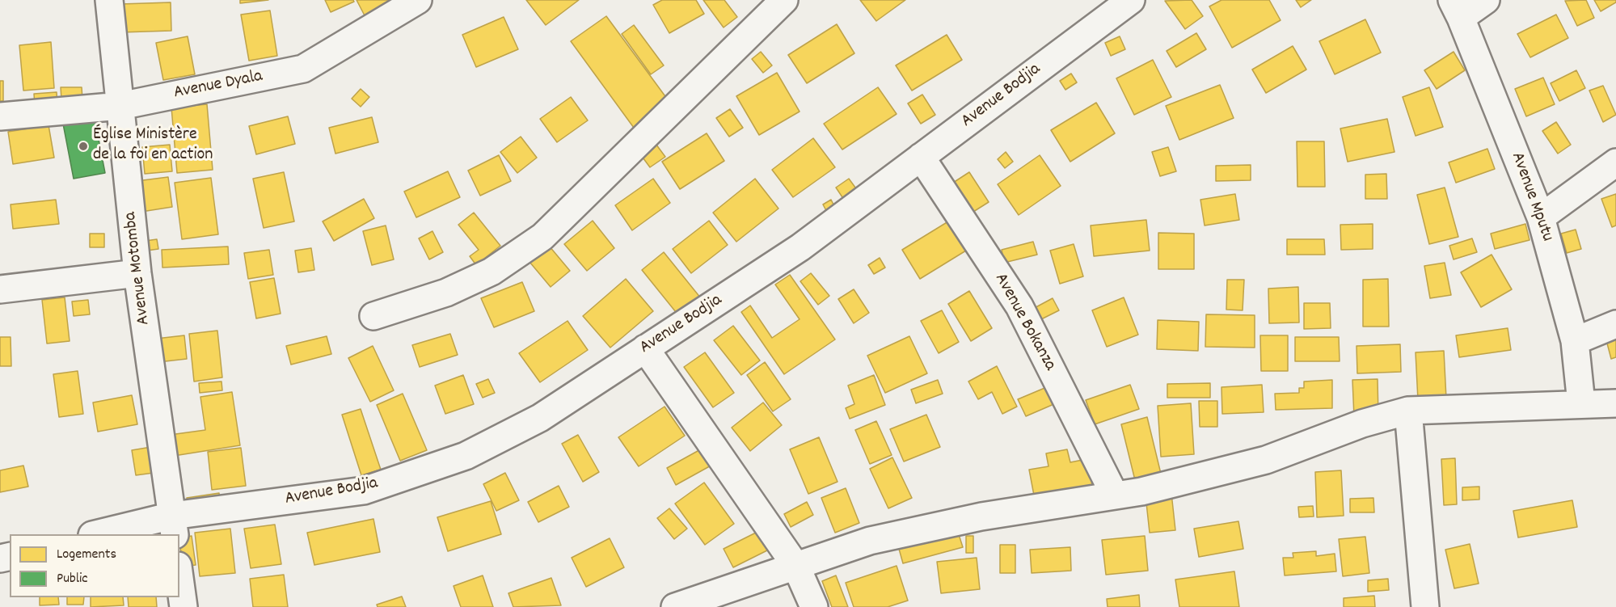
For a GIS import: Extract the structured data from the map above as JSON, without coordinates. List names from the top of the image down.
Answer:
{
  "streets": {
    "street": [
      "Avenue Dyala",
      "Avenue Bodjia",
      "Avenue Mputu",
      "Avenue Motomba",
      "Avenue Bokanza"
    ]
  },
  "crossings": [
    ["Avenue Dyala", "Avenue Motomba"],
    ["Avenue Bodjia", "Avenue Motomba"],
    ["Avenue Bodjia", "Avenue Bokanza"]
  ],
  "places": ["Église Ministère de la foi en action"],
  "legend": ["Logements", "Public"]
}
